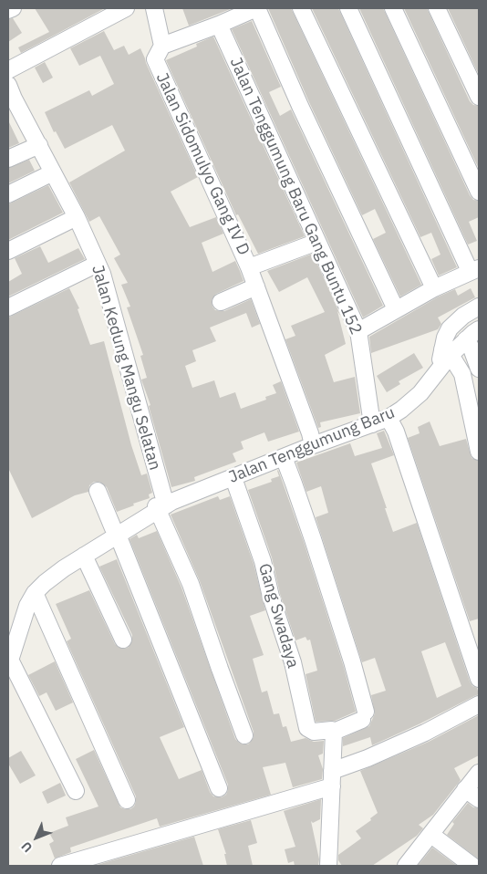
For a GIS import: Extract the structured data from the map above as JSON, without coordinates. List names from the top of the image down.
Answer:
{
  "streets": {
    "street": [
      "Jalan Sidomulyo Gang IV D",
      "Jalan Tenggumung Baru Gang Buntu 152",
      "Jalan Kedung Mangu Selatan",
      "Jalan Tenggumung Baru",
      "Gang Swadaya"
    ]
  },
  "crossings": [
    ["Jalan Sidomulyo Gang IV D", "Jalan Tenggumung Baru Gang Buntu 152"],
    ["Jalan Tenggumung Baru Gang Buntu 152", "Jalan Tenggumung Baru"],
    ["Jalan Kedung Mangu Selatan", "Jalan Tenggumung Baru"],
    ["Jalan Tenggumung Baru", "Gang Swadaya"]
  ],
  "north": "bottom left"
}
